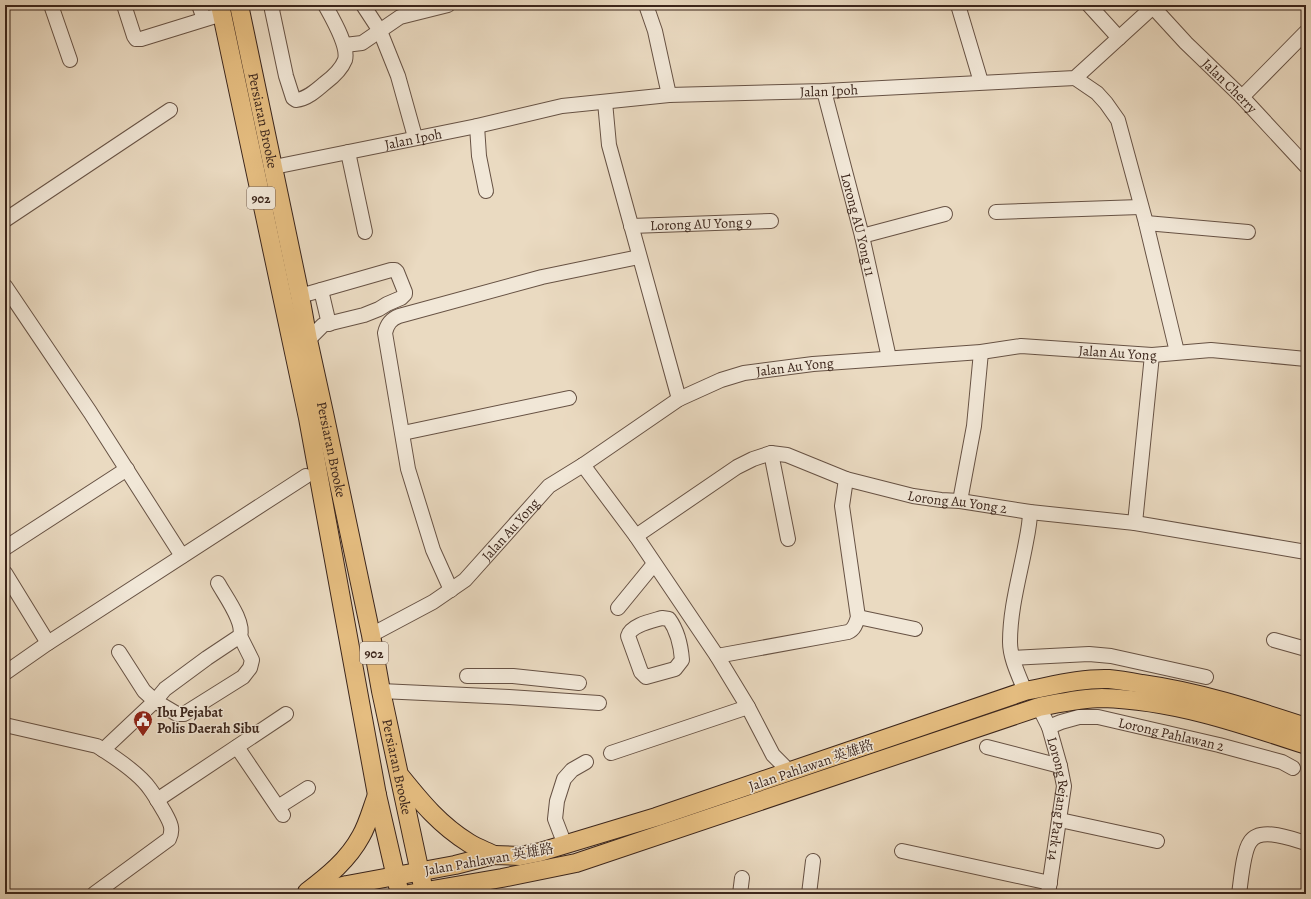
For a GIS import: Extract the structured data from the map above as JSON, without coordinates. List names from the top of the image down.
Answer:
{
  "streets": {
    "main road": ["Persiaran Brooke", "902", "Jalan Pahlawan 英雄路"],
    "street": [
      "Jalan Cherry",
      "Jalan Ipoh",
      "Lorong AU Yong 9",
      "Lorong AU Yong 11",
      "Jalan Au Yong",
      "Lorong Au Yong 2",
      "Lorong Pahlawan 2",
      "Lorong Rejang Park 14"
    ]
  },
  "crossings": [
    ["Jalan Ipoh", "Persiaran Brooke"],
    ["Jalan Ipoh", "Lorong AU Yong 11"],
    ["Persiaran Brooke", "Jalan Au Yong"],
    ["Persiaran Brooke", "Jalan Pahlawan 英雄路"],
    ["Lorong AU Yong 11", "Jalan Au Yong"],
    ["Lorong Pahlawan 2", "Lorong Rejang Park 14"],
    ["Jalan Pahlawan 英雄路", "Lorong Rejang Park 14"]
  ],
  "places": {
    "public building": ["Ibu Pejabat Polis Daerah Sibu"]
  }
}
